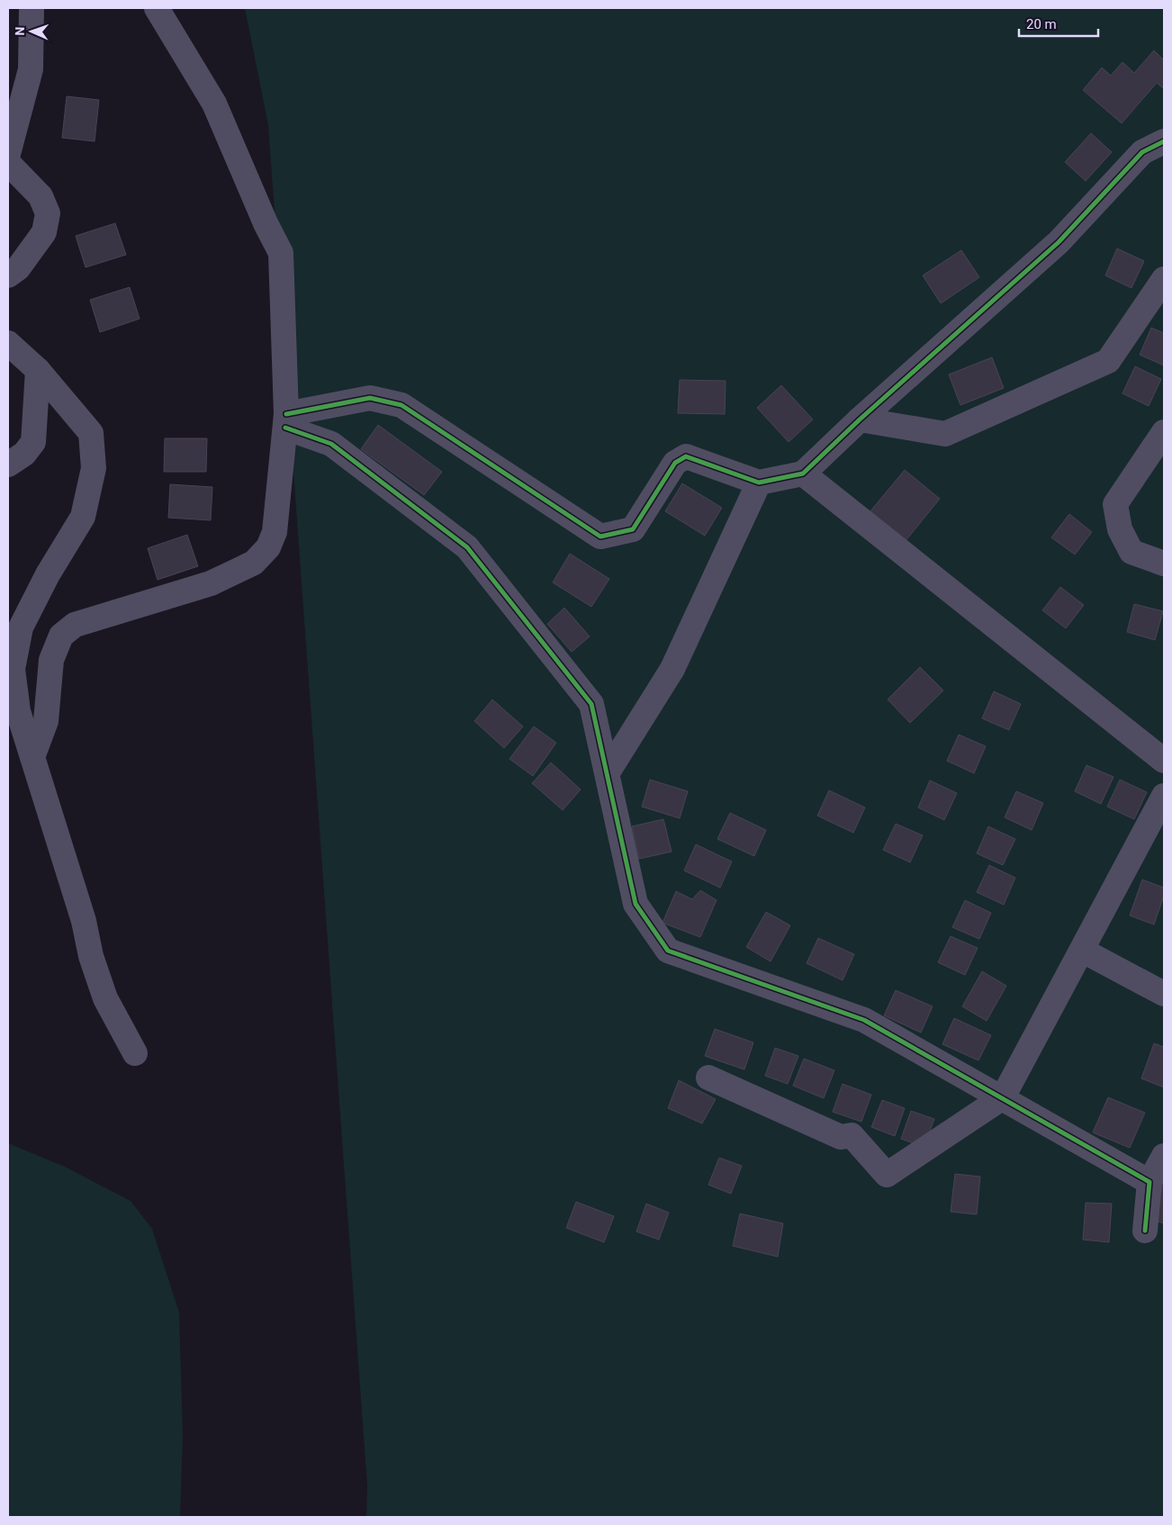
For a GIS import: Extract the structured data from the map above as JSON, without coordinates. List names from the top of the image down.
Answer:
{
  "scale_bar": "20 m",
  "north": "left"
}
